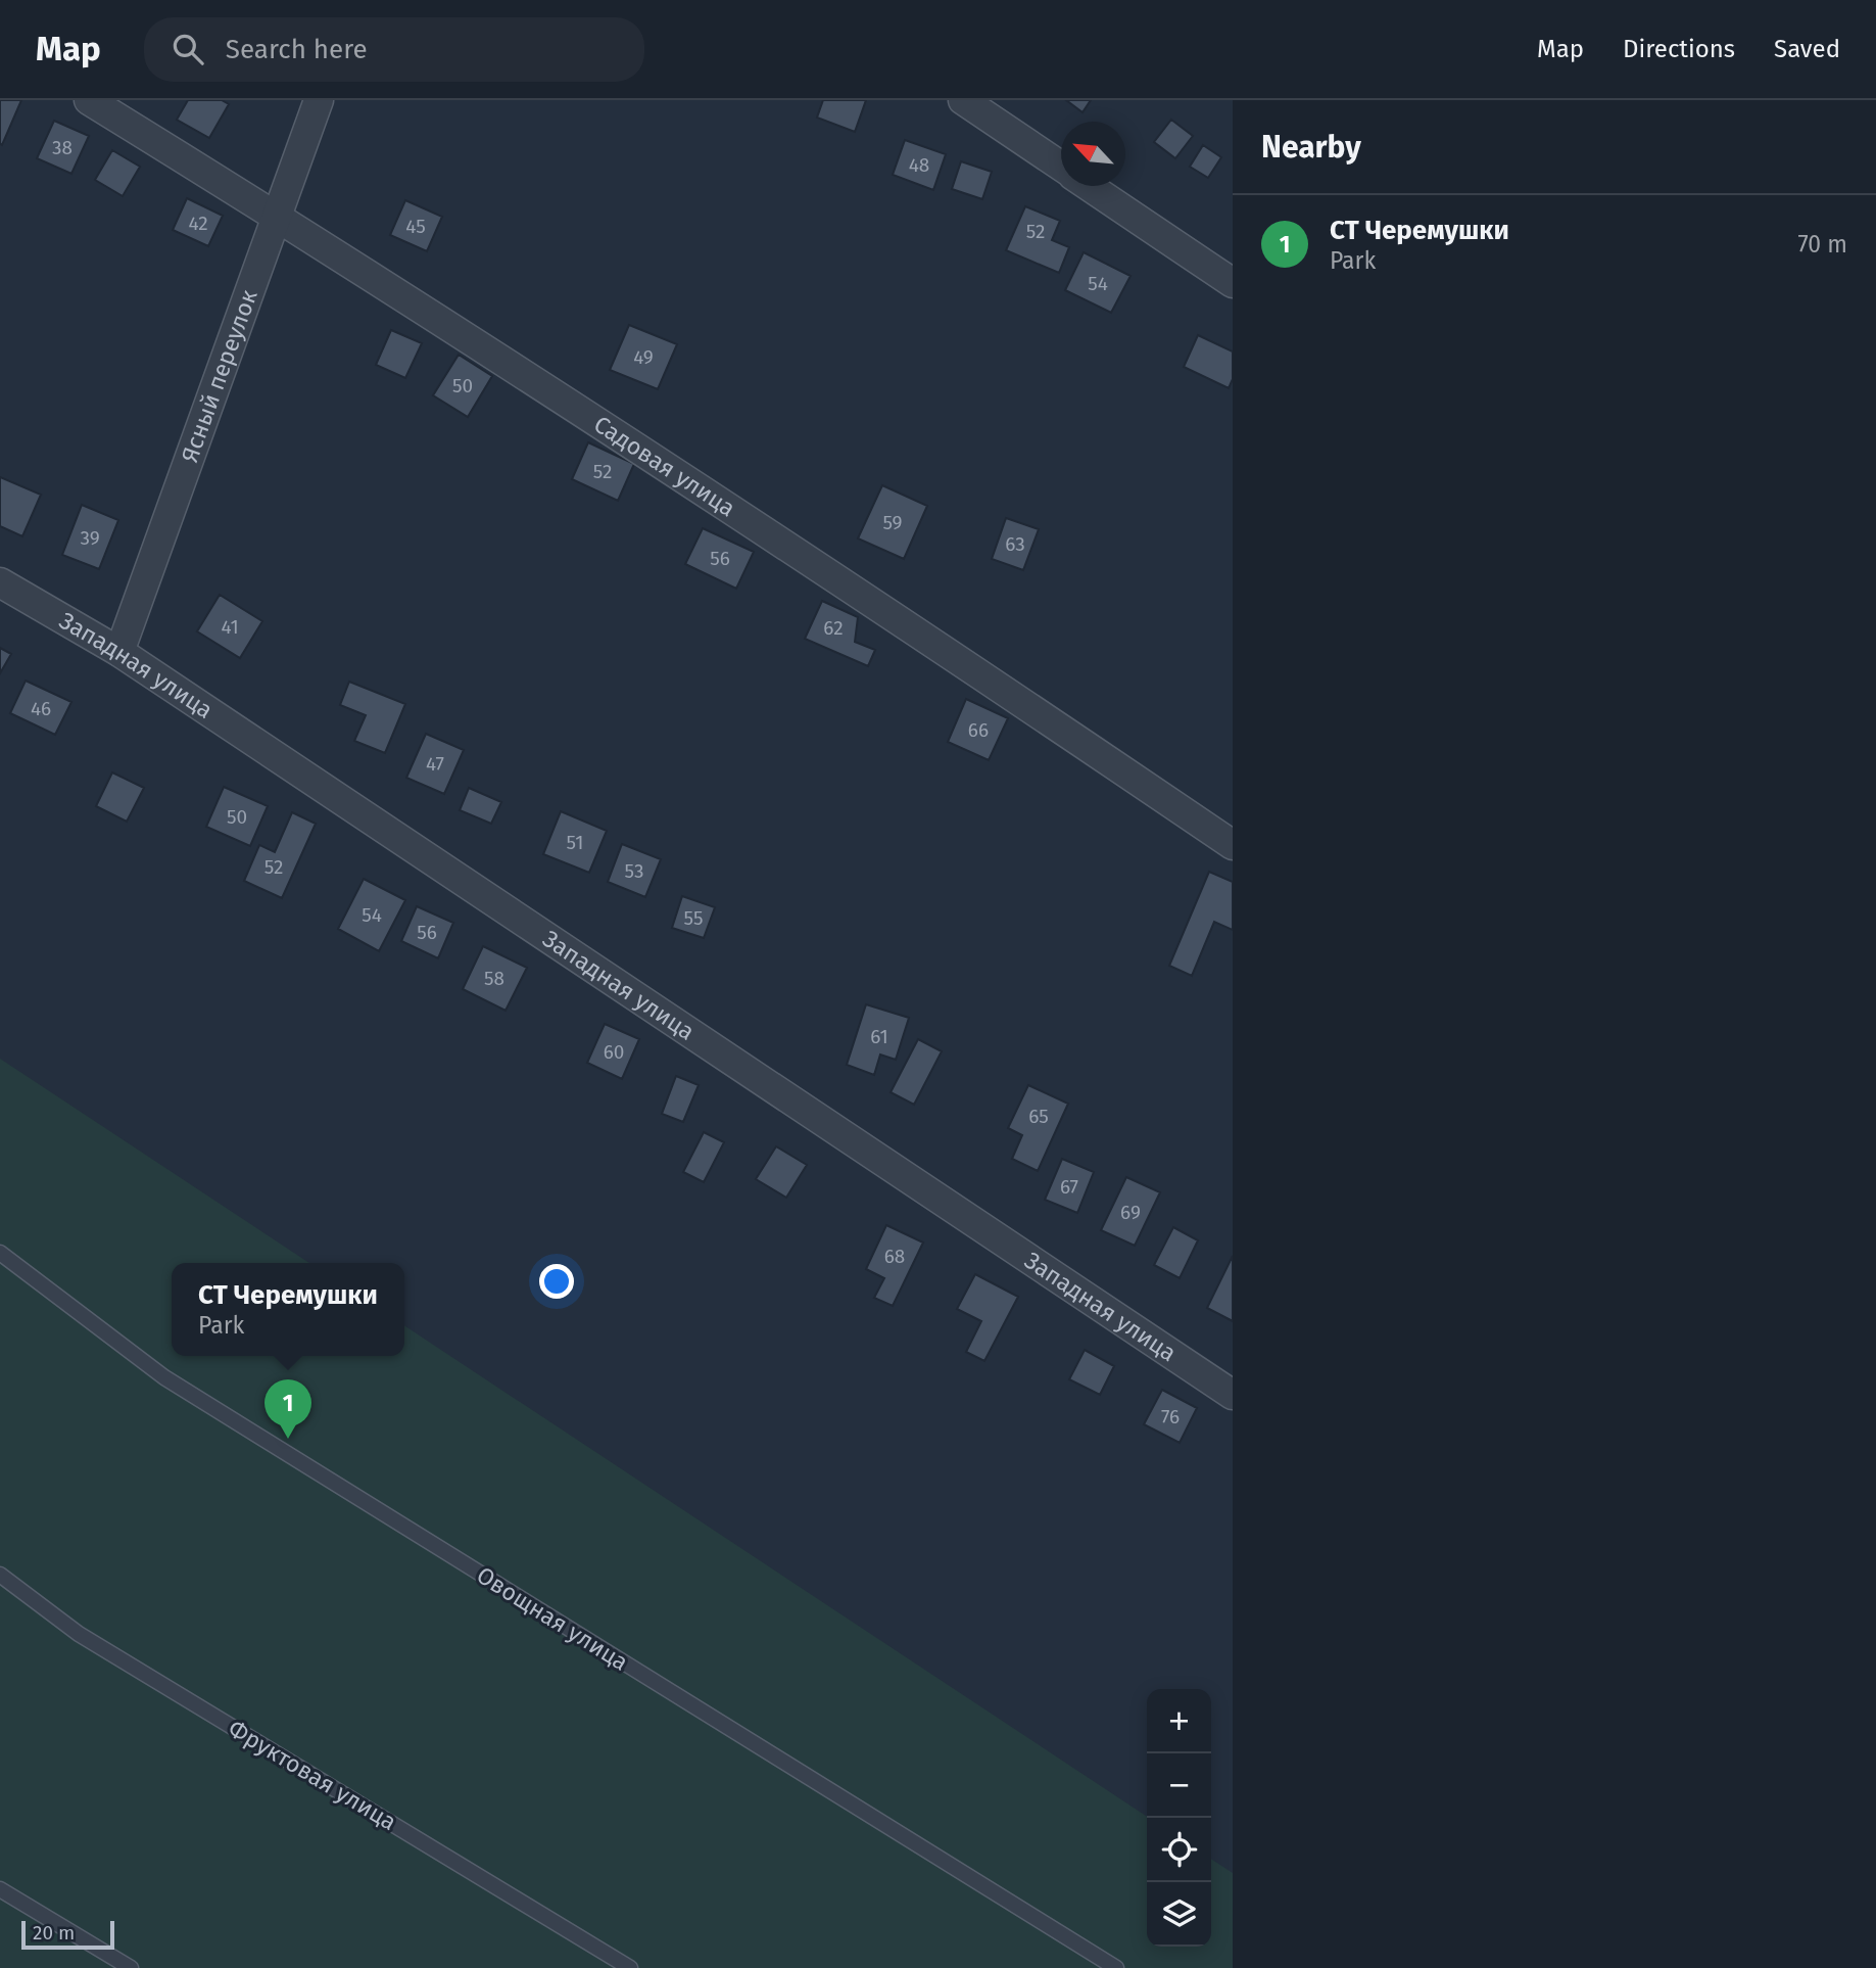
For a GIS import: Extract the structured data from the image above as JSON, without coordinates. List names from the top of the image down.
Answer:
{
  "streets": {
    "street": ["Ясный переулок", "Садовая улица", "Западная улица"],
    "lane": ["Овощная улица", "Фруктовая улица"]
  },
  "crossings": [
    ["Ясный переулок", "Садовая улица"],
    ["Ясный переулок", "Западная улица"]
  ],
  "house_numbers": [
    "38",
    "48",
    "42",
    "45",
    "52",
    "54",
    "49",
    "50",
    "52",
    "59",
    "39",
    "63",
    "56",
    "41",
    "62",
    "46",
    "66",
    "47",
    "50",
    "51",
    "52",
    "53",
    "54",
    "55",
    "56",
    "58",
    "61",
    "60",
    "65",
    "67",
    "69",
    "68",
    "76"
  ],
  "scale_bar": "20 m",
  "north": "top left",
  "page": {
    "header": "Map",
    "search": "Search here",
    "nav": ["Map", "Directions", "Saved"],
    "heading": "Nearby",
    "list": [
      {
        "mark": "1",
        "name": "СТ Черемушки",
        "note": "Park",
        "value": "70 m"
      }
    ],
    "popup": ["СТ Черемушки", "Park"],
    "pins": "1",
    "map_buttons": ["+", "−"],
    "scale": "20 m"
  }
}
